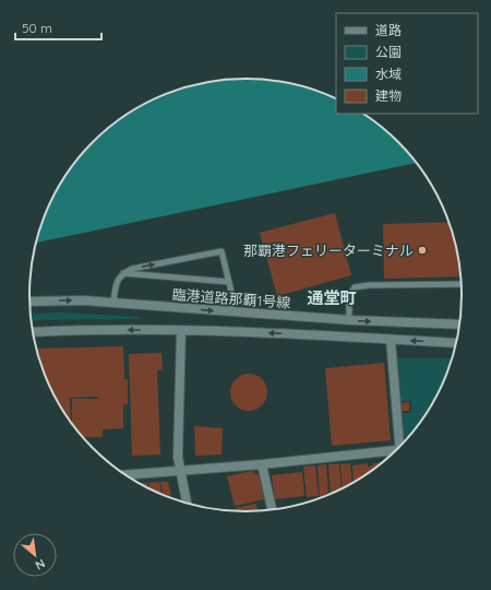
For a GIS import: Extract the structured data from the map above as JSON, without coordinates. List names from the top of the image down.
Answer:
{
  "streets": {
    "street": ["臨港道路那覇1号線"]
  },
  "districts": ["通堂町"],
  "places": ["那覇港フェリーターミナル"],
  "legend": [
    "道路",
    "公園",
    "水域",
    "建物"
  ],
  "scale_bar": "50 m",
  "north": "bottom right"
}
